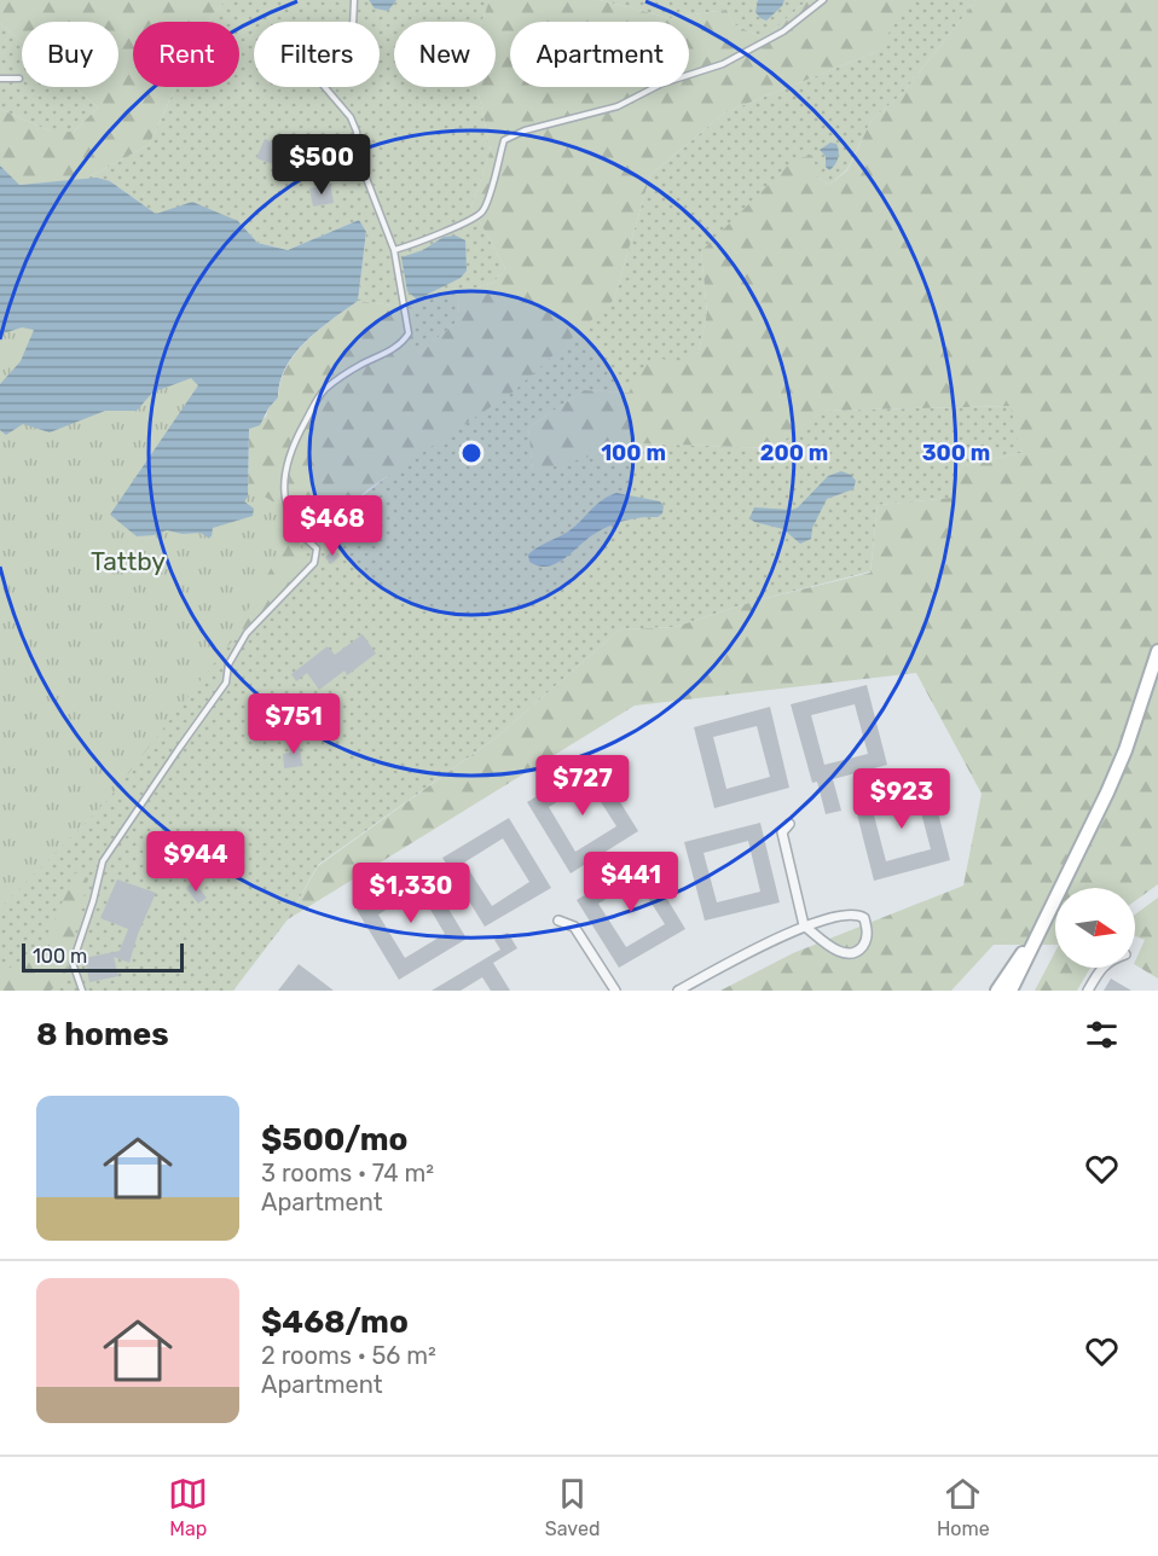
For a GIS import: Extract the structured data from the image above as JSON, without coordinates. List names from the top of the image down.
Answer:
{
  "parks": ["Tattby"],
  "scale_bar": "100 m",
  "north": "right",
  "page": {
    "chip": [
      "Buy",
      "Rent",
      "Filters",
      "New",
      "Apartment"
    ],
    "price": [
      "$500",
      "$468",
      "$751",
      "$727",
      "$923",
      "$944",
      "$441",
      "$1,330"
    ],
    "scale": "100 m",
    "heading": "8 homes",
    "list": [
      {
        "name": "$500/mo",
        "note": "3 rooms · 74 m² · Apartment"
      },
      {
        "name": "$468/mo",
        "note": "2 rooms · 56 m² · Apartment"
      }
    ],
    "tabs": ["Map", "Saved", "Home"]
  },
  "rings": ["100 m", "200 m", "300 m"]
}
